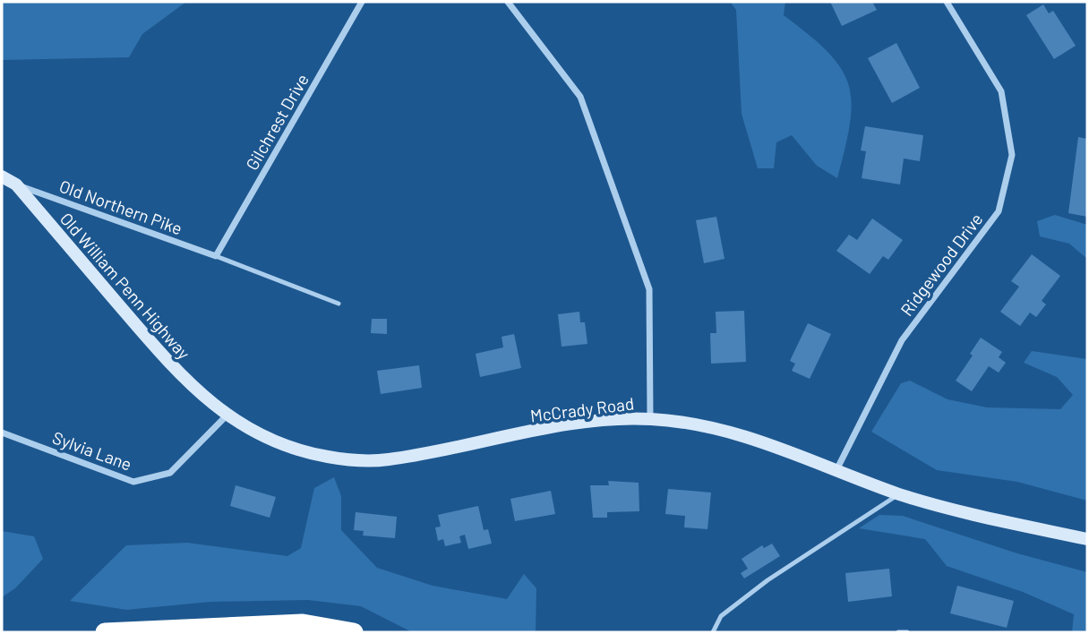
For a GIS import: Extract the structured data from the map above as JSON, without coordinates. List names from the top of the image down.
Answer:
{
  "streets": {
    "main road": ["Old William Penn Highway", "McCrady Road"],
    "street": [
      "Gilchrest Drive",
      "Old Northern Pike",
      "Ridgewood Drive",
      "Sylvia Lane"
    ]
  },
  "crossings": [
    ["Gilchrest Drive", "Old Northern Pike"],
    ["Old Northern Pike", "Old William Penn Highway"],
    ["Ridgewood Drive", "McCrady Road"],
    ["Old William Penn Highway", "McCrady Road"],
    ["Old William Penn Highway", "Sylvia Lane"],
    ["McCrady Road", "Sylvia Lane"]
  ]
}
